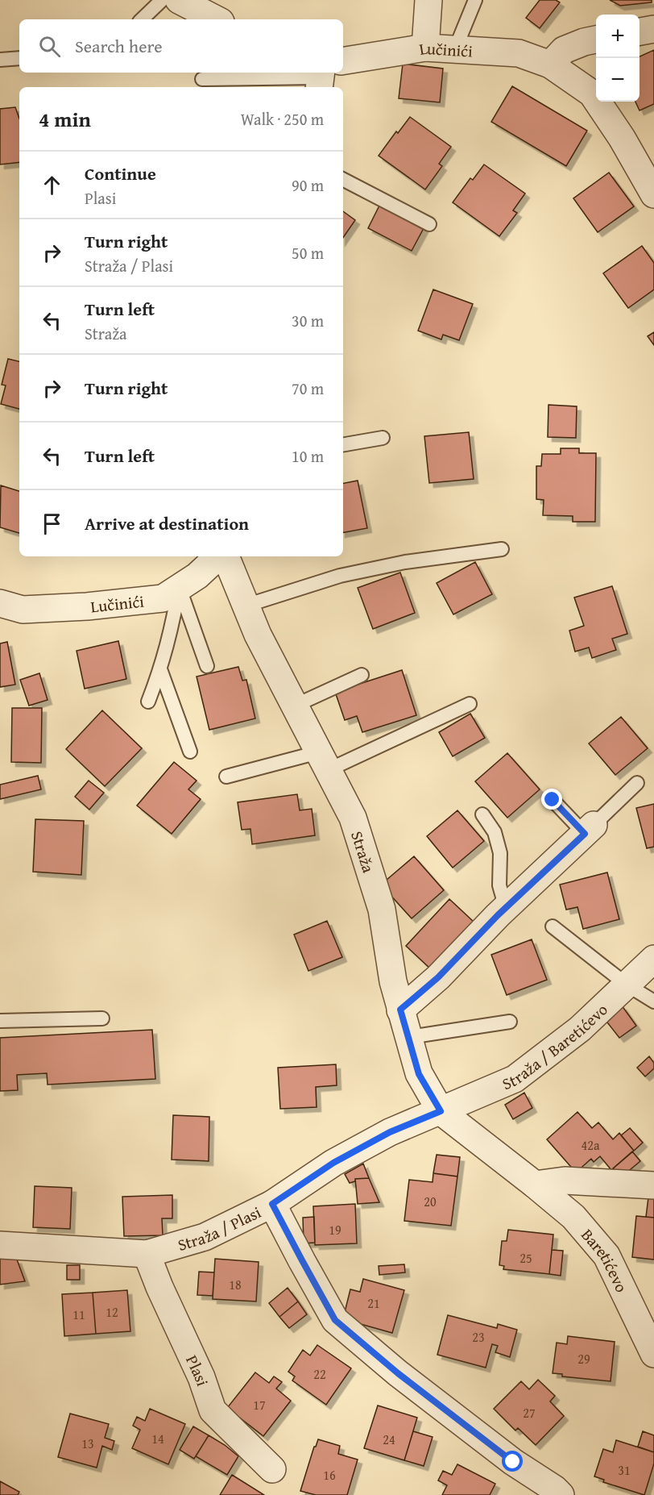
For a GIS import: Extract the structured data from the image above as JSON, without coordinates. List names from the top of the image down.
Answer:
{
  "streets": {
    "street": [
      "Lučinići",
      "Straža",
      "Straža / Baretićevo",
      "Straža / Plasi",
      "Baretićevo",
      "Plasi"
    ]
  },
  "crossings": [
    ["Straža", "Straža / Baretićevo"],
    ["Straža", "Straža / Plasi"],
    ["Straža", "Baretićevo"],
    ["Straža / Baretićevo", "Straža / Plasi"],
    ["Straža / Baretićevo", "Baretićevo"],
    ["Straža / Plasi", "Baretićevo"],
    ["Straža / Plasi", "Plasi"]
  ],
  "house_numbers": [
    "42a",
    "20",
    "19",
    "25",
    "18",
    "21",
    "12",
    "11",
    "23",
    "29",
    "22",
    "17",
    "27",
    "14",
    "24",
    "13",
    "31",
    "16"
  ],
  "page": {
    "map_buttons": ["+", "−"],
    "search": "Search here",
    "heading": ["4 min", "Walk · 250 m"],
    "list": [
      ["Continue", "Plasi", "90 m"],
      ["Turn right", "Straža / Plasi", "50 m"],
      ["Turn left", "Straža", "30 m"],
      ["Turn right", "70 m"],
      ["Turn left", "10 m"],
      "Arrive at destination"
    ]
  }
}
